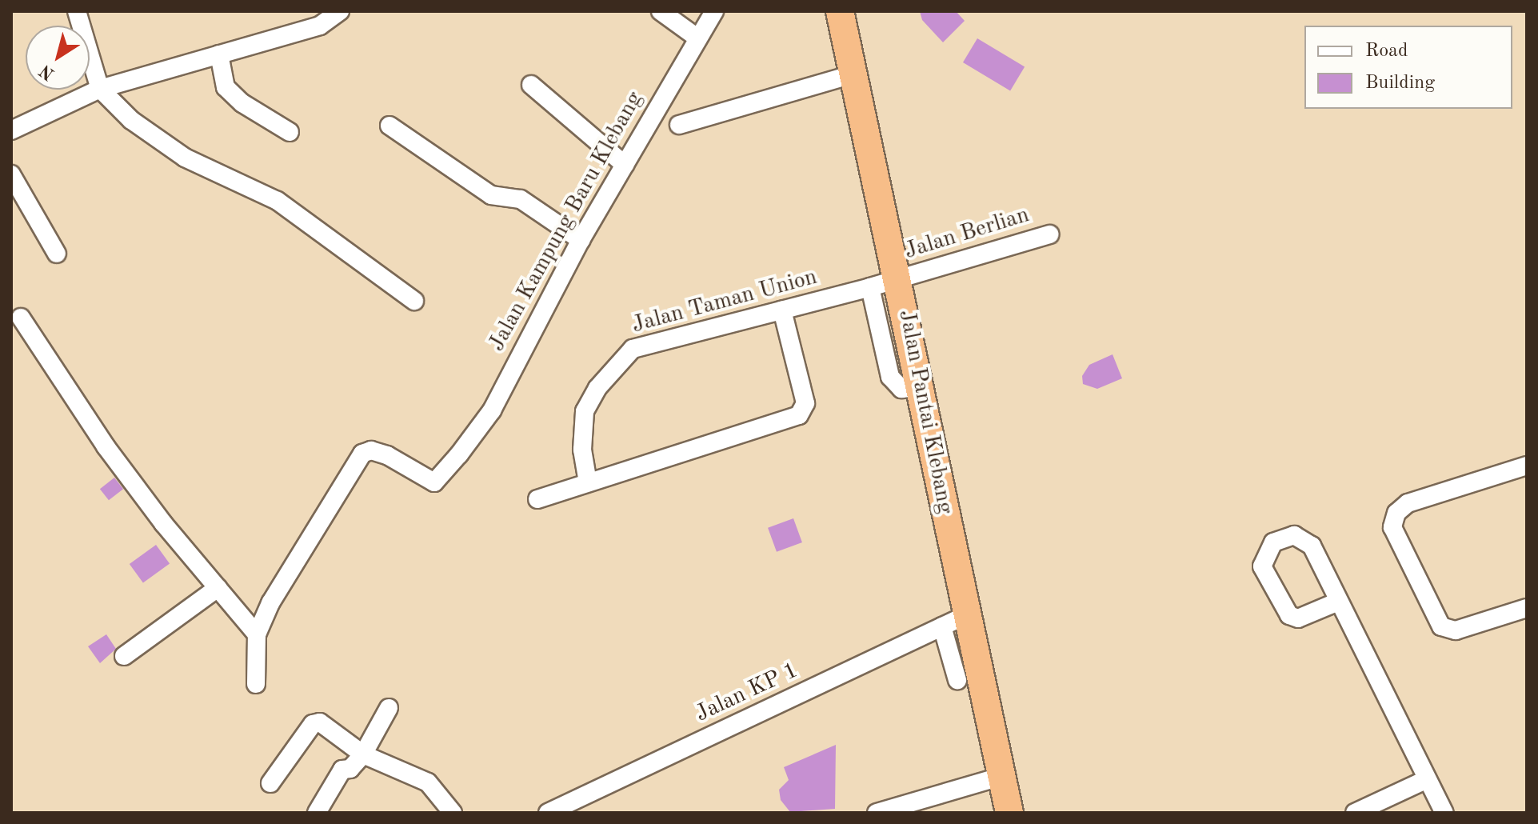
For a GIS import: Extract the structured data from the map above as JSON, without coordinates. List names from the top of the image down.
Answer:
{
  "streets": {
    "highway": ["Jalan Pantai Klebang"],
    "street": [
      "Jalan Kampung Baru Klebang",
      "Jalan Berlian",
      "Jalan Taman Union",
      "Jalan KP 1"
    ]
  },
  "crossings": [
    ["Jalan Berlian", "Jalan Taman Union"],
    ["Jalan Berlian", "Jalan Pantai Klebang"],
    ["Jalan Taman Union", "Jalan Pantai Klebang"],
    ["Jalan Pantai Klebang", "Jalan KP 1"]
  ],
  "legend": ["Road", "Building"],
  "north": "bottom left"
}
